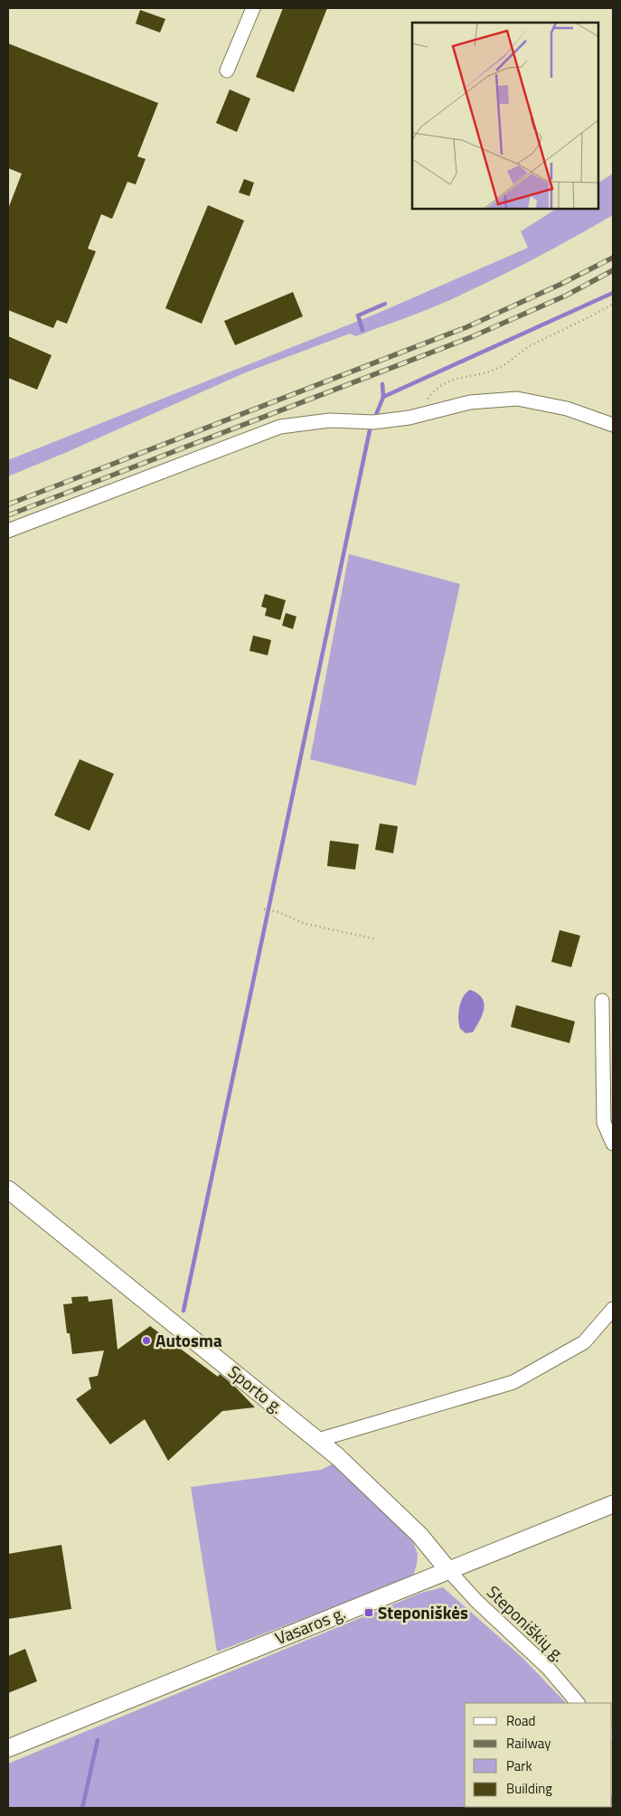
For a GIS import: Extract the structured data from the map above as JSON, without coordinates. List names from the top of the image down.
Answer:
{
  "streets": {
    "street": ["Sporto g.", "Steponiškių g.", "Vasaros g."]
  },
  "crossings": [
    ["Sporto g.", "Steponiškių g."],
    ["Sporto g.", "Vasaros g."],
    ["Steponiškių g.", "Vasaros g."]
  ],
  "places": {
    "other": ["Autosma"],
    "transit": ["Steponiškės"]
  },
  "legend": [
    "Road",
    "Railway",
    "Park",
    "Building"
  ]
}
